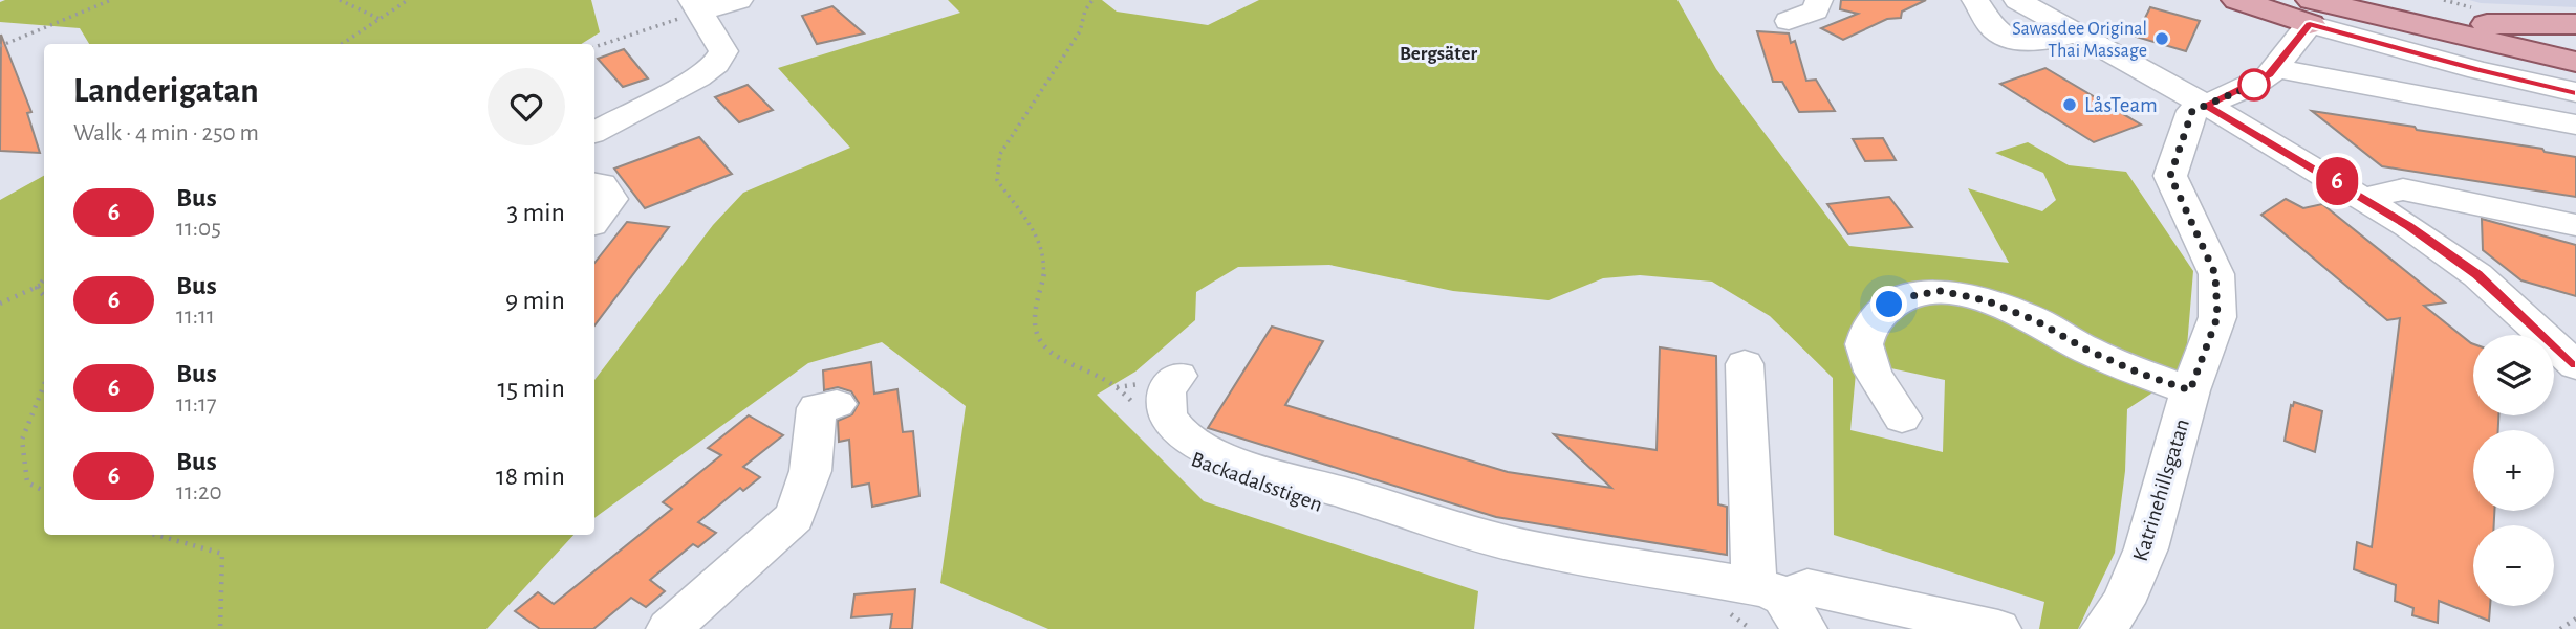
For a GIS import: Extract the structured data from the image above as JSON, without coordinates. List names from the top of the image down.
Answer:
{
  "streets": {
    "street": ["Backadalsstigen", "Katrinehillsgatan"]
  },
  "districts": ["Bergsäter"],
  "places": ["Sawasdee Original Thai Massage", "LåsTeam"],
  "lines": ["bus line 6"],
  "page": {
    "on_map": "6",
    "heading": ["Landerigatan", "Walk · 4 min · 250 m"],
    "list": [
      {
        "mark": "6",
        "name": "Bus",
        "note": "11:05",
        "value": "3 min"
      },
      {
        "mark": "6",
        "name": "Bus",
        "note": "11:11",
        "value": "9 min"
      },
      {
        "mark": "6",
        "name": "Bus",
        "note": "11:17",
        "value": "15 min"
      },
      {
        "mark": "6",
        "name": "Bus",
        "note": "11:20",
        "value": "18 min"
      }
    ],
    "map_buttons": ["+", "−"]
  }
}
